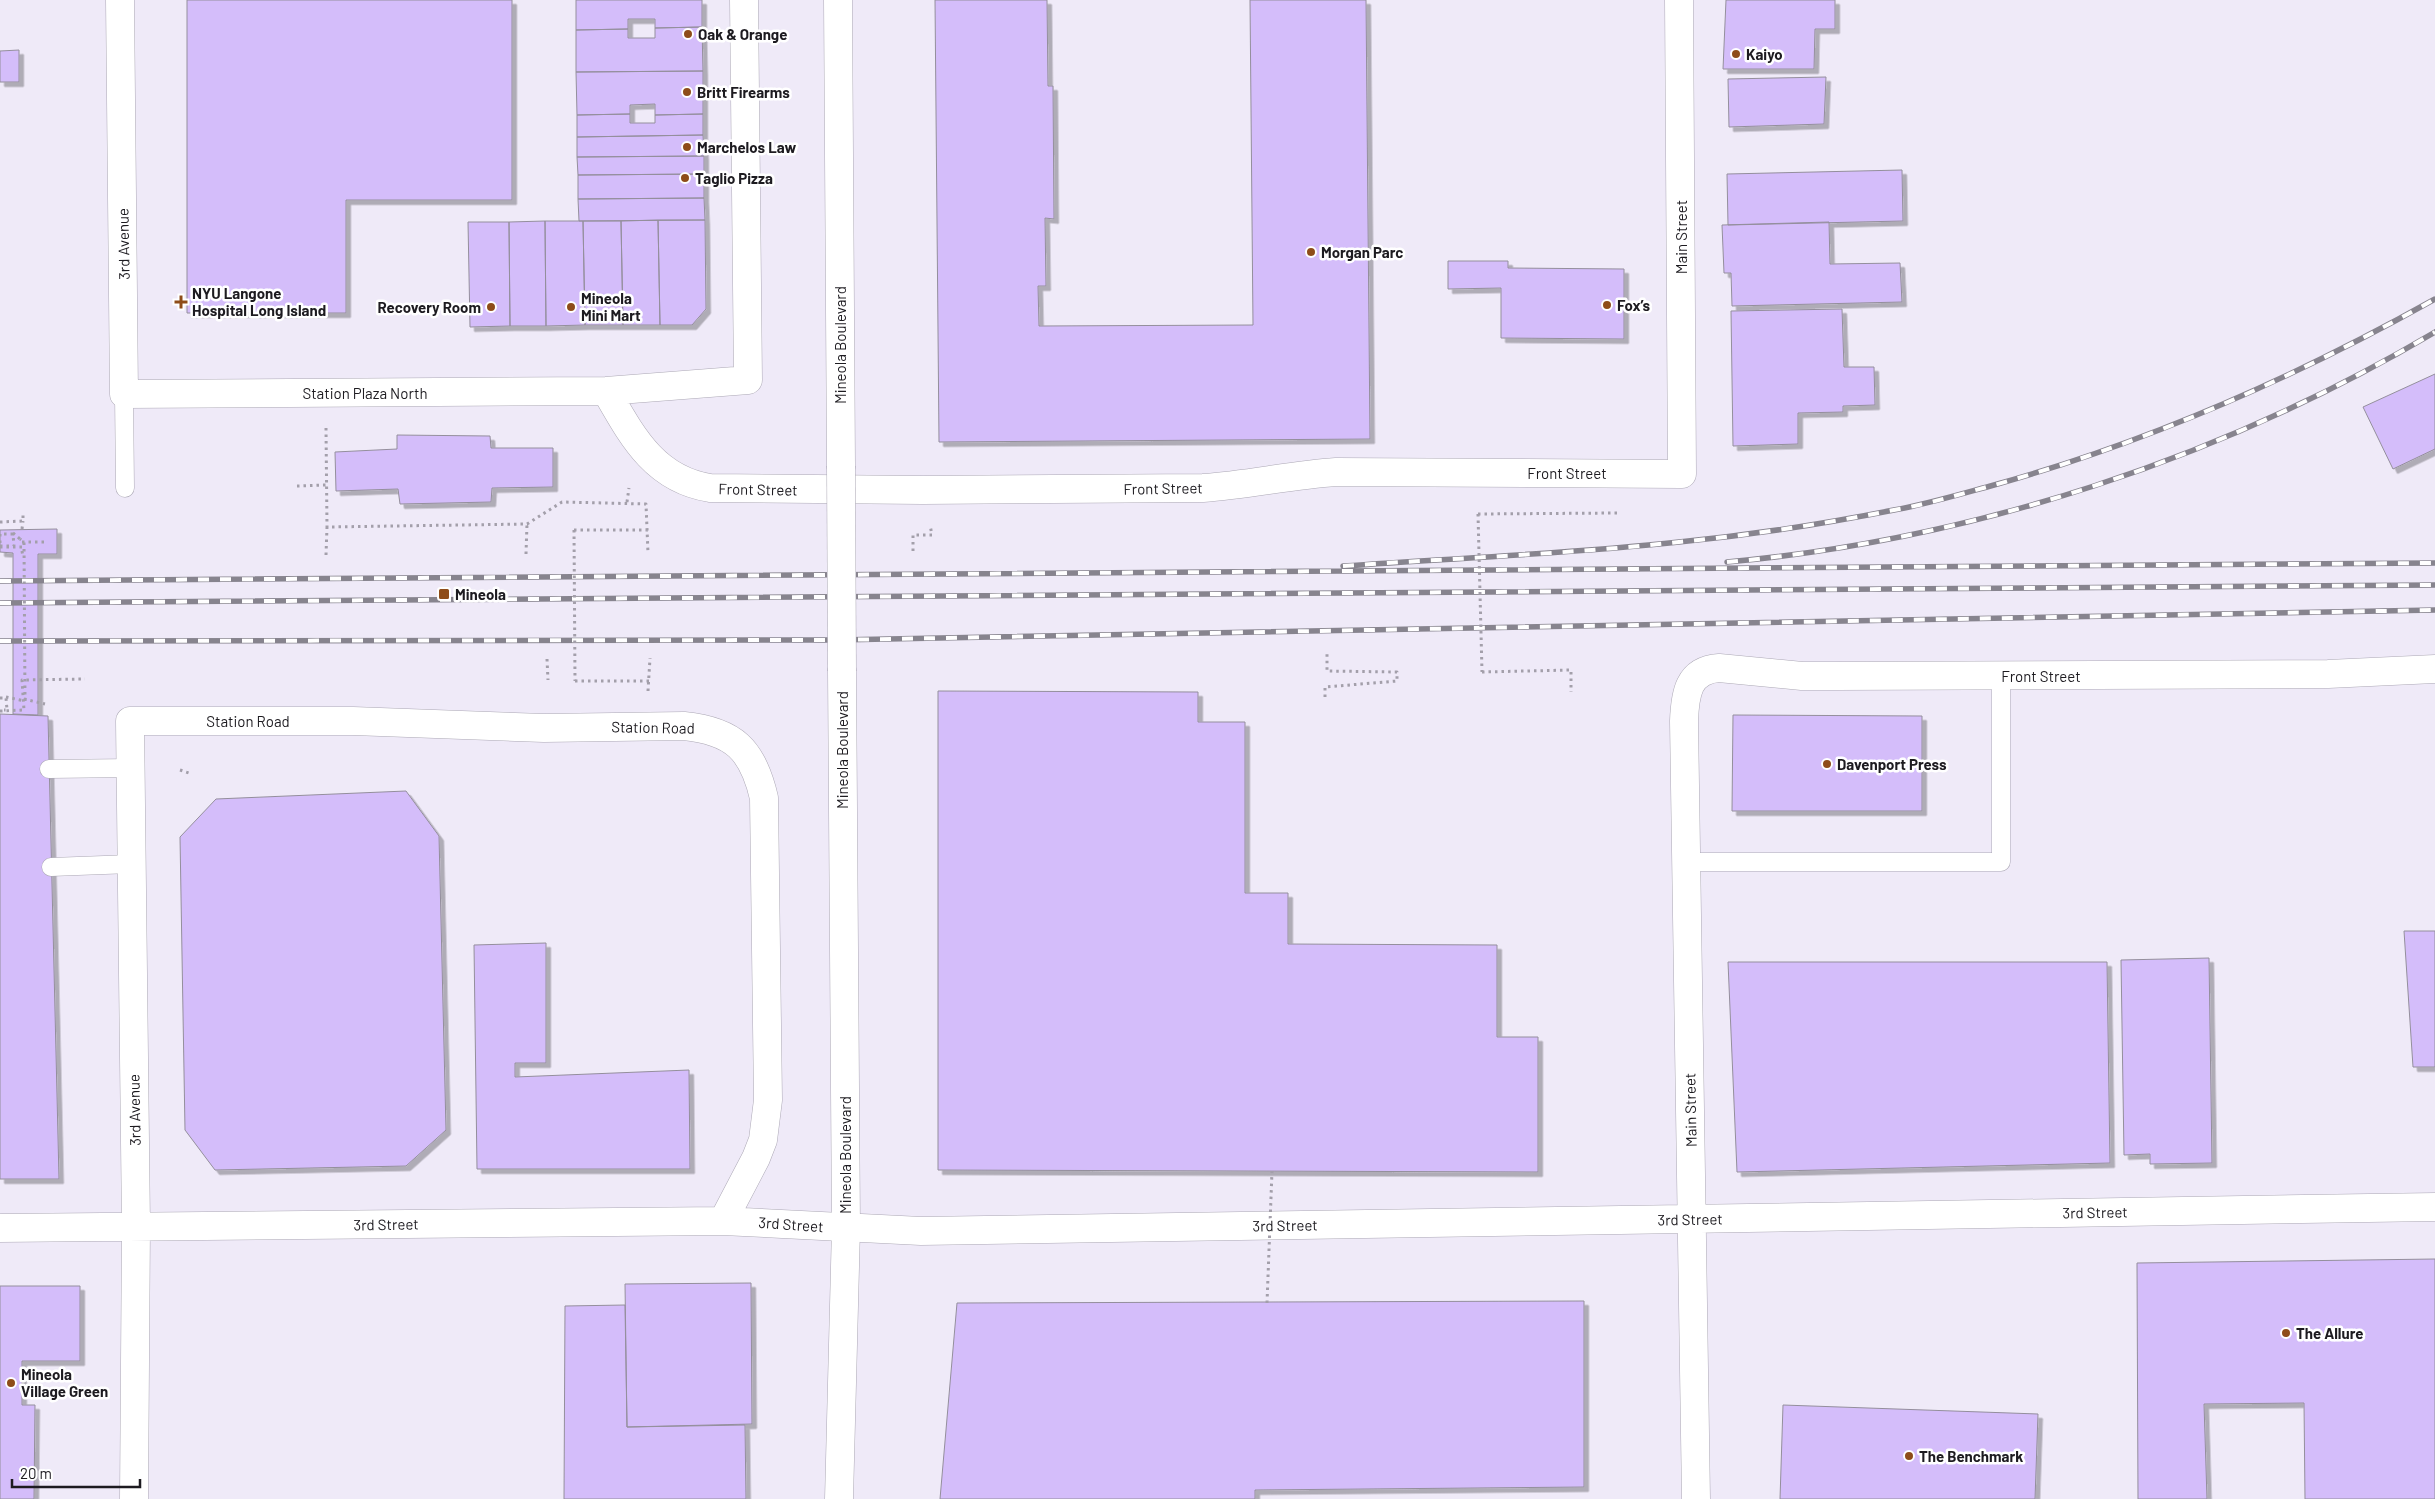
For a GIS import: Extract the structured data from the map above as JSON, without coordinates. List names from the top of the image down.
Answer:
{
  "streets": {
    "street": [
      "Main Street",
      "3rd Avenue",
      "Mineola Boulevard",
      "Station Plaza North",
      "Front Street",
      "Station Road",
      "3rd Street"
    ]
  },
  "crossings": [
    ["Main Street", "Front Street"],
    ["Main Street", "3rd Street"],
    ["3rd Avenue", "Station Plaza North"],
    ["3rd Avenue", "Station Road"],
    ["3rd Avenue", "3rd Street"],
    ["Mineola Boulevard", "3rd Street"],
    ["Station Plaza North", "Front Street"],
    ["Station Road", "3rd Street"]
  ],
  "places": {
    "other": [
      "Oak & Orange",
      "Kaiyo",
      "Britt Firearms",
      "Marchelos Law",
      "Taglio Pizza",
      "Morgan Parc",
      "Fox’s",
      "Recovery Room",
      "Mineola Mini Mart",
      "Davenport Press",
      "The Allure",
      "Mineola Village Green",
      "The Benchmark"
    ],
    "health": ["NYU Langone Hospital Long Island"],
    "transit": ["Mineola"]
  },
  "scale_bar": "20 m"
}
